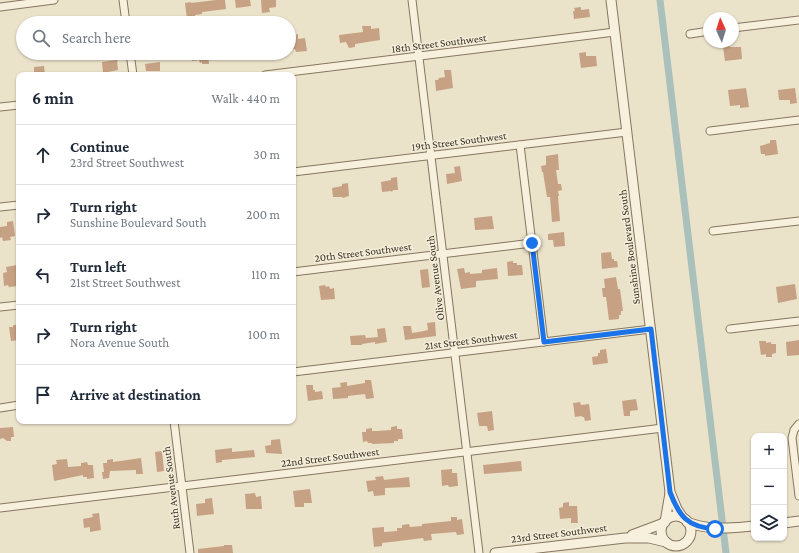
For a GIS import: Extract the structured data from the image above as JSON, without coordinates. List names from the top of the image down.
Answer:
{
  "streets": {
    "street": [
      "18th Street Southwest",
      "19th Street Southwest",
      "Sunshine Boulevard South",
      "20th Street Southwest",
      "Olive Avenue South",
      "21st Street Southwest",
      "22nd Street Southwest",
      "Ruth Avenue South",
      "23rd Street Southwest"
    ]
  },
  "crossings": [
    ["18th Street Southwest", "Sunshine Boulevard South"],
    ["18th Street Southwest", "Olive Avenue South"],
    ["19th Street Southwest", "Sunshine Boulevard South"],
    ["19th Street Southwest", "Olive Avenue South"],
    ["Sunshine Boulevard South", "21st Street Southwest"],
    ["Sunshine Boulevard South", "22nd Street Southwest"],
    ["Sunshine Boulevard South", "23rd Street Southwest"],
    ["20th Street Southwest", "Olive Avenue South"],
    ["Olive Avenue South", "21st Street Southwest"],
    ["Olive Avenue South", "22nd Street Southwest"],
    ["22nd Street Southwest", "Ruth Avenue South"]
  ],
  "north": "top",
  "page": {
    "search": "Search here",
    "heading": ["6 min", "Walk · 440 m"],
    "list": [
      ["Continue", "23rd Street Southwest", "30 m"],
      ["Turn right", "Sunshine Boulevard South", "200 m"],
      ["Turn left", "21st Street Southwest", "110 m"],
      ["Turn right", "Nora Avenue South", "100 m"],
      "Arrive at destination"
    ],
    "map_buttons": ["+", "−"]
  }
}
